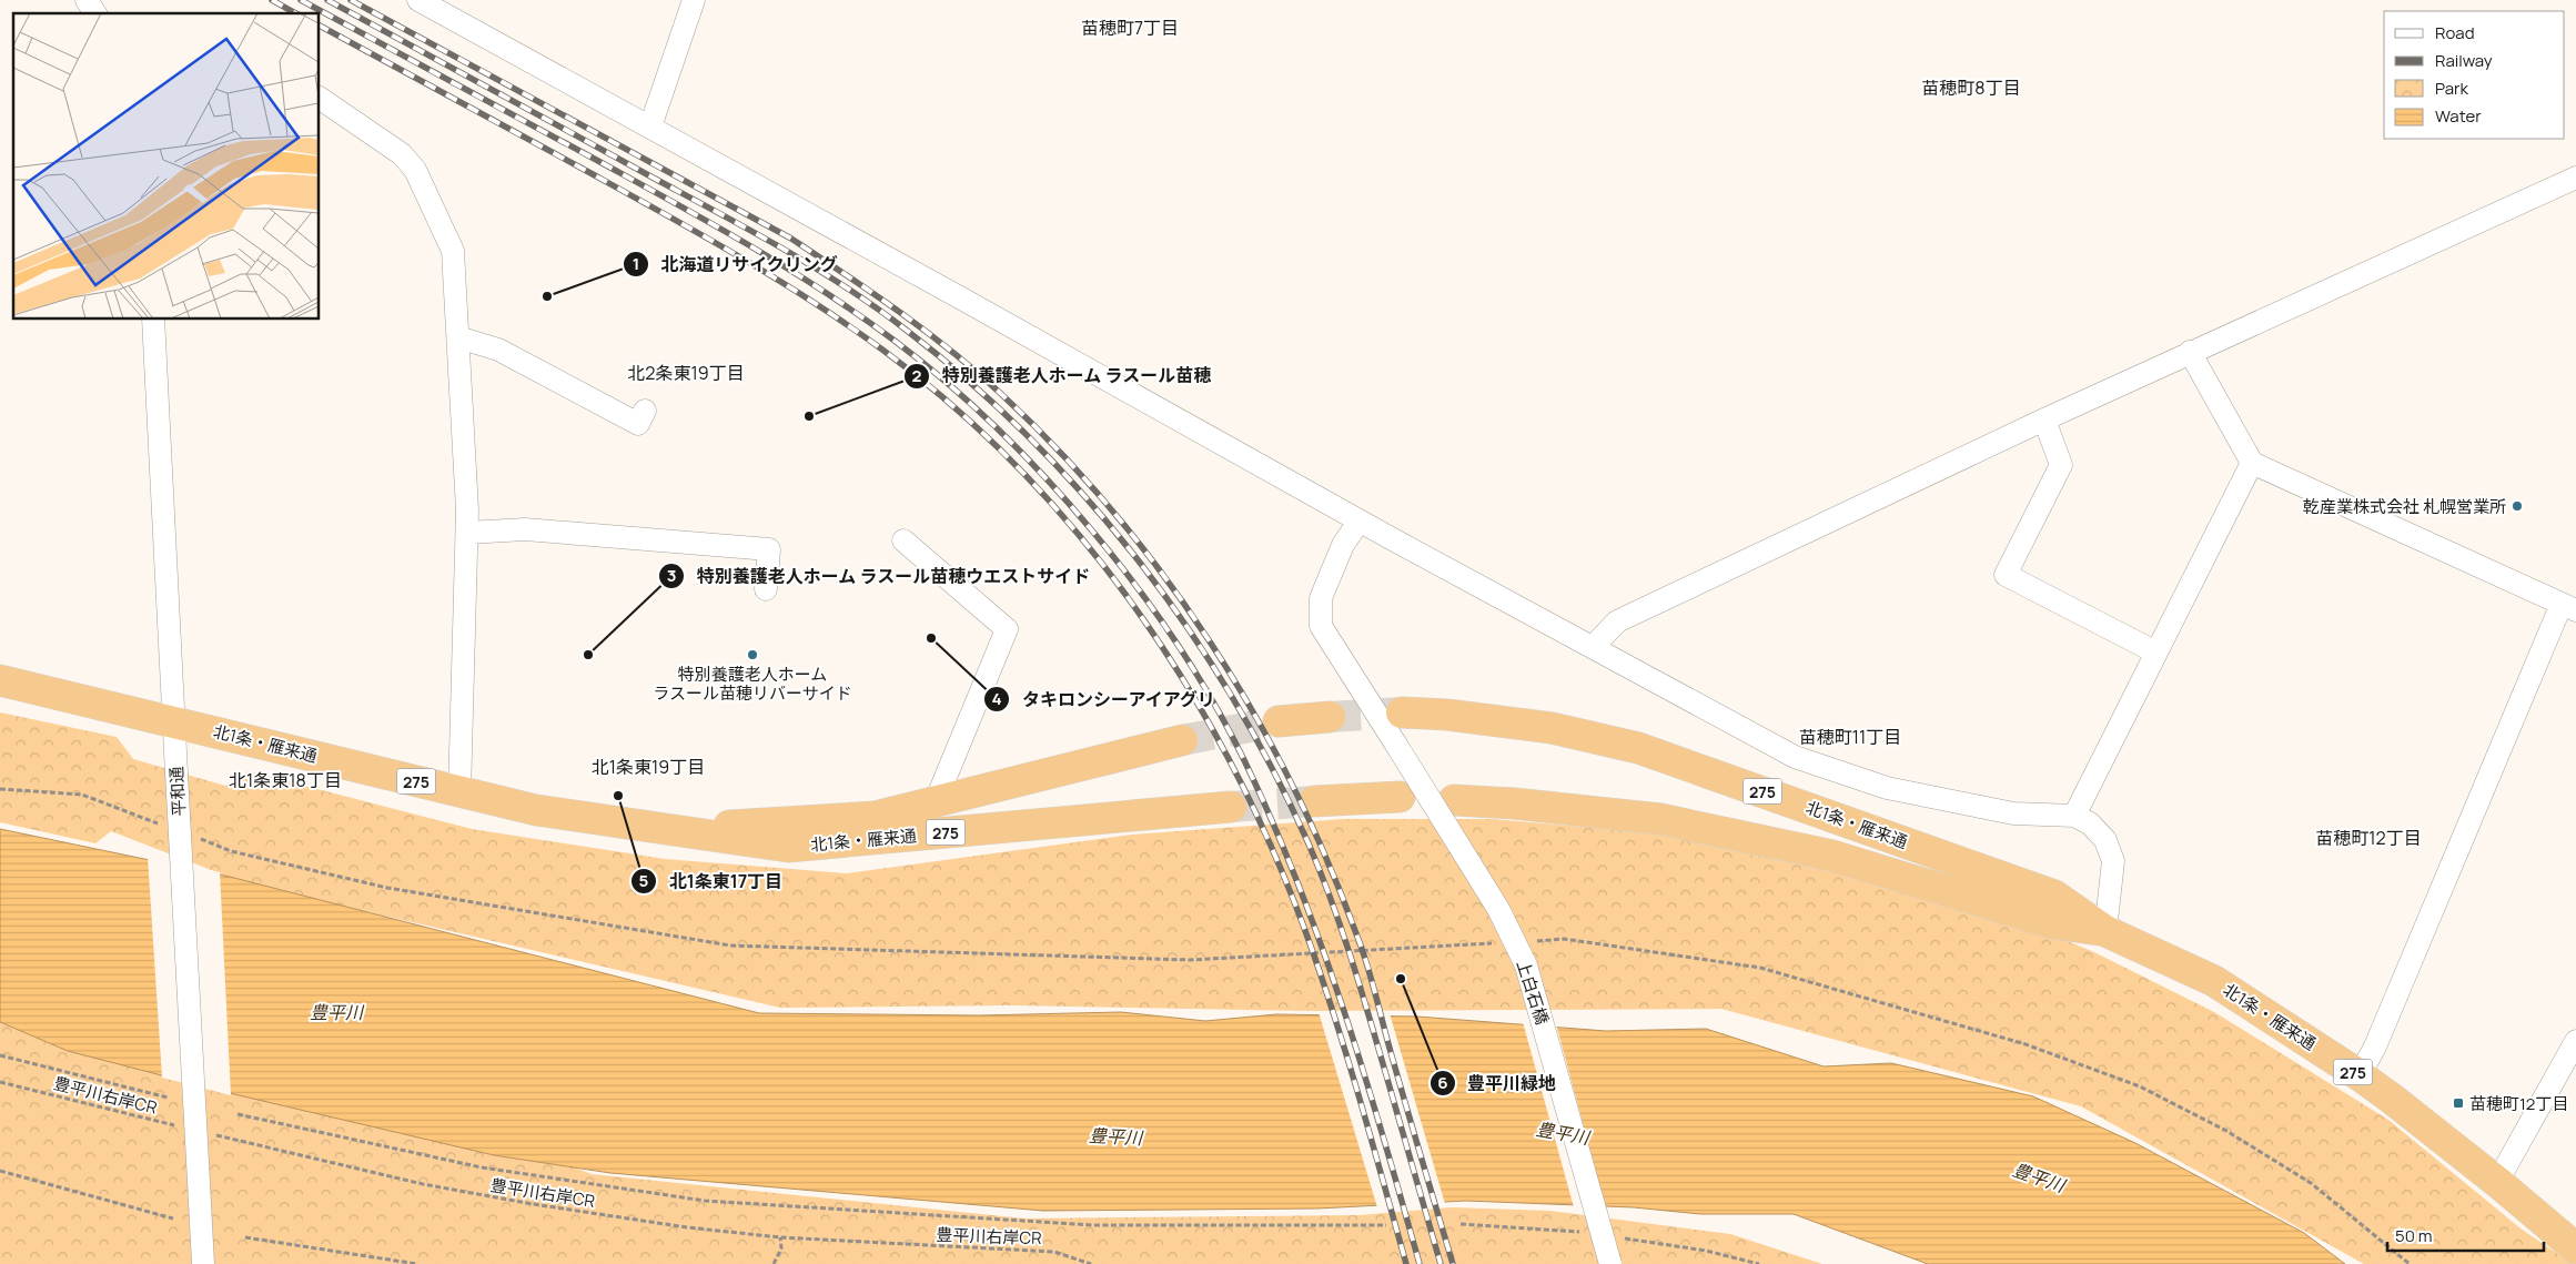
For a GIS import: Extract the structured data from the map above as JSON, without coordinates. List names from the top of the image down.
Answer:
{
  "streets": {
    "highway": ["北1条・雁来通", "275"],
    "street": ["平和通", "上白石橋"],
    "path": ["豊平川右岸CR"]
  },
  "crossings": [
    ["北1条・雁来通", "平和通"]
  ],
  "districts": [
    "苗穂町7丁目",
    "苗穂町8丁目",
    "北2条東19丁目",
    "苗穂町11丁目",
    "北1条東19丁目",
    "北1条東18丁目",
    "苗穂町12丁目"
  ],
  "water": ["豊平川"],
  "places": {
    "other": [
      "北海道リサイクリング",
      "特別養護老人ホーム ラスール苗穂",
      "乾産業株式会社 札幌営業所",
      "タキロンシーアイアグリ",
      "特別養護老人ホーム ラスール苗穂ウエストサイド",
      "特別養護老人ホーム ラスール苗穂リバーサイド",
      "北1条東17丁目",
      "豊平川緑地"
    ],
    "transit": ["苗穂町12丁目"]
  },
  "legend": [
    "Road",
    "Railway",
    "Park",
    "Water"
  ],
  "scale_bar": "50 m"
}
